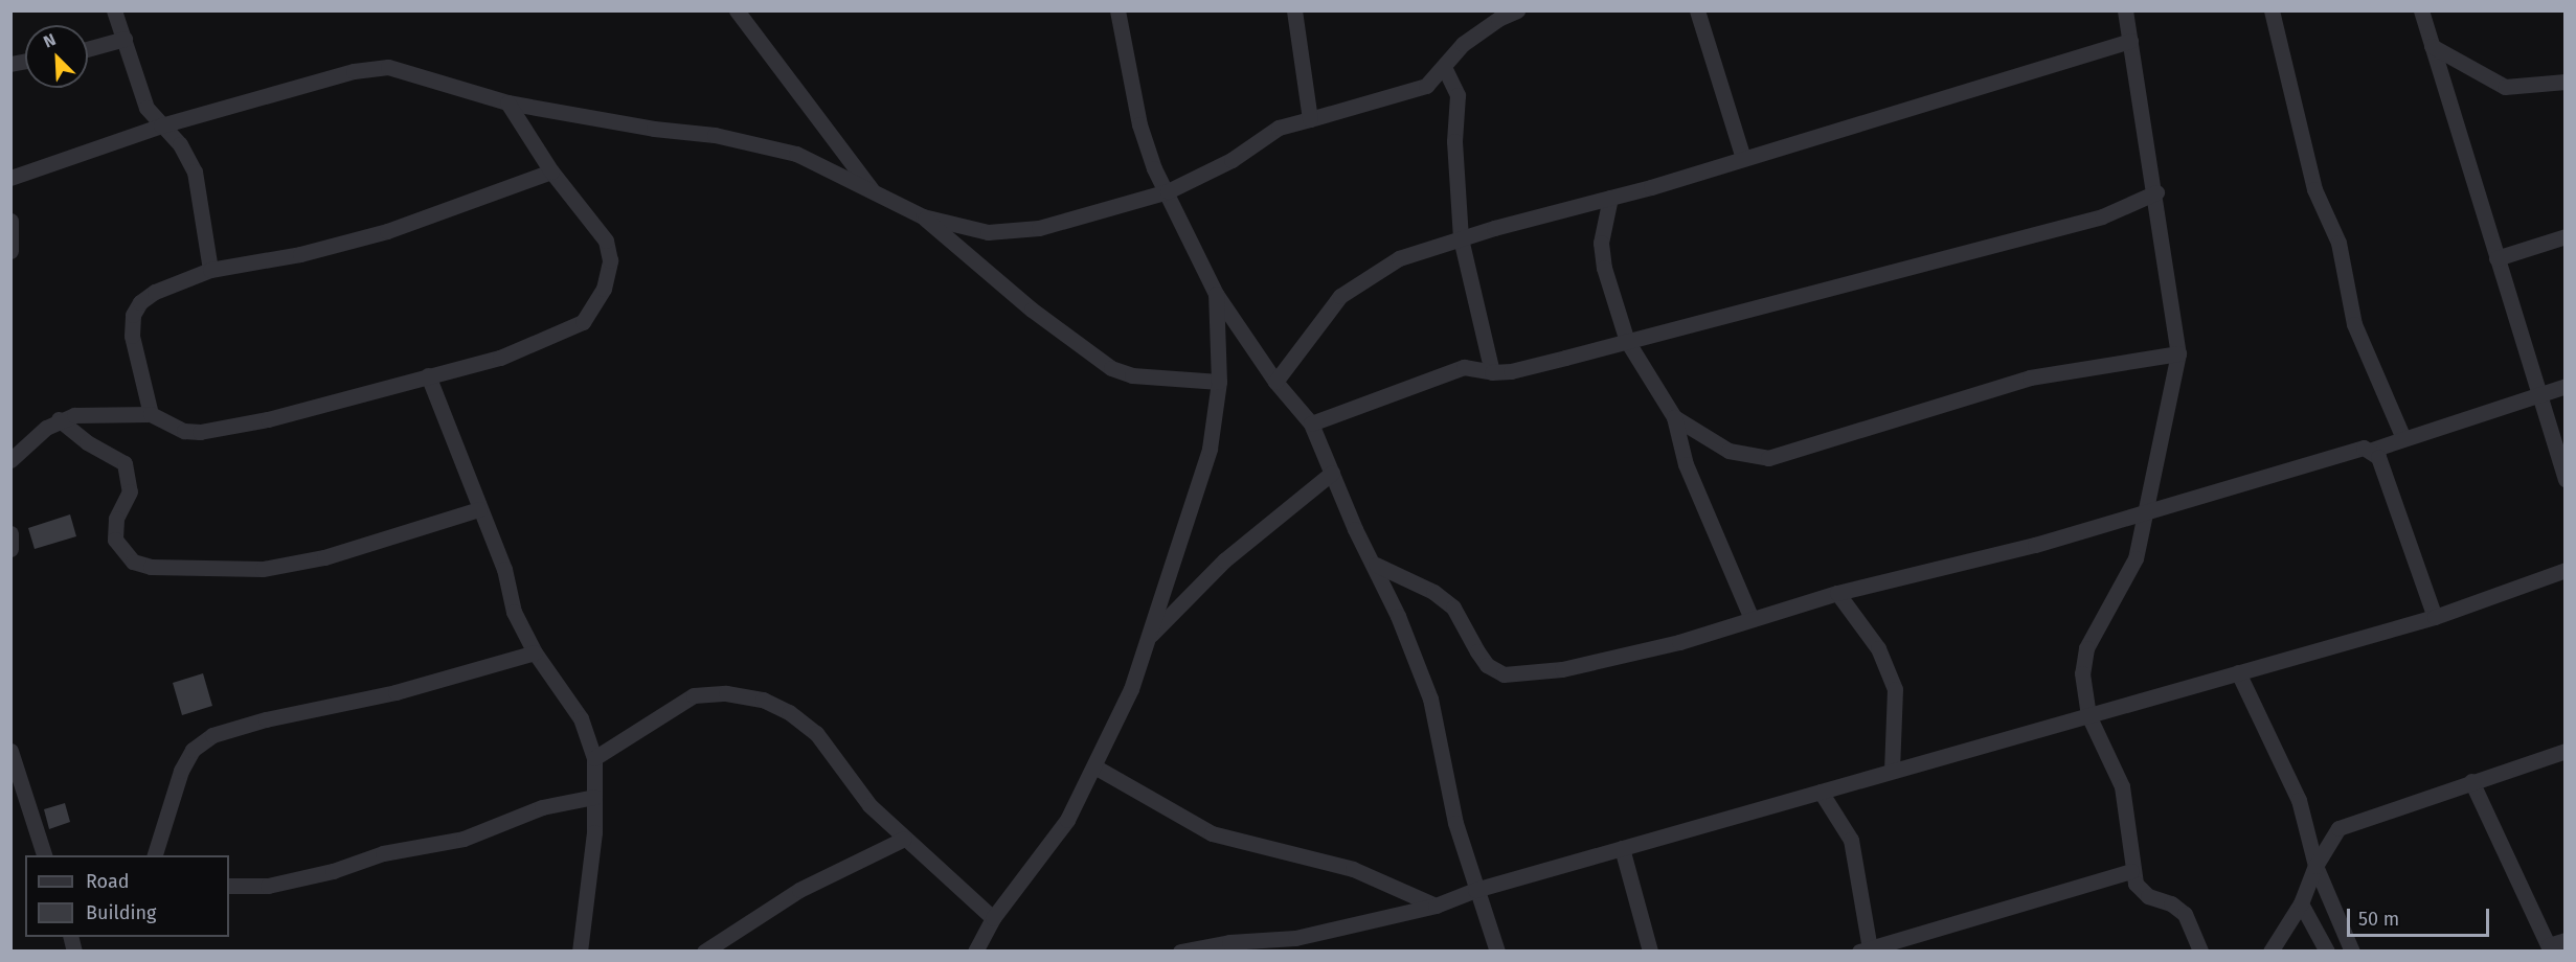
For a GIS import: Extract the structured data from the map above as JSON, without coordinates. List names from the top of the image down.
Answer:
{
  "legend": ["Road", "Building"],
  "scale_bar": "50 m",
  "north": "top left"
}
